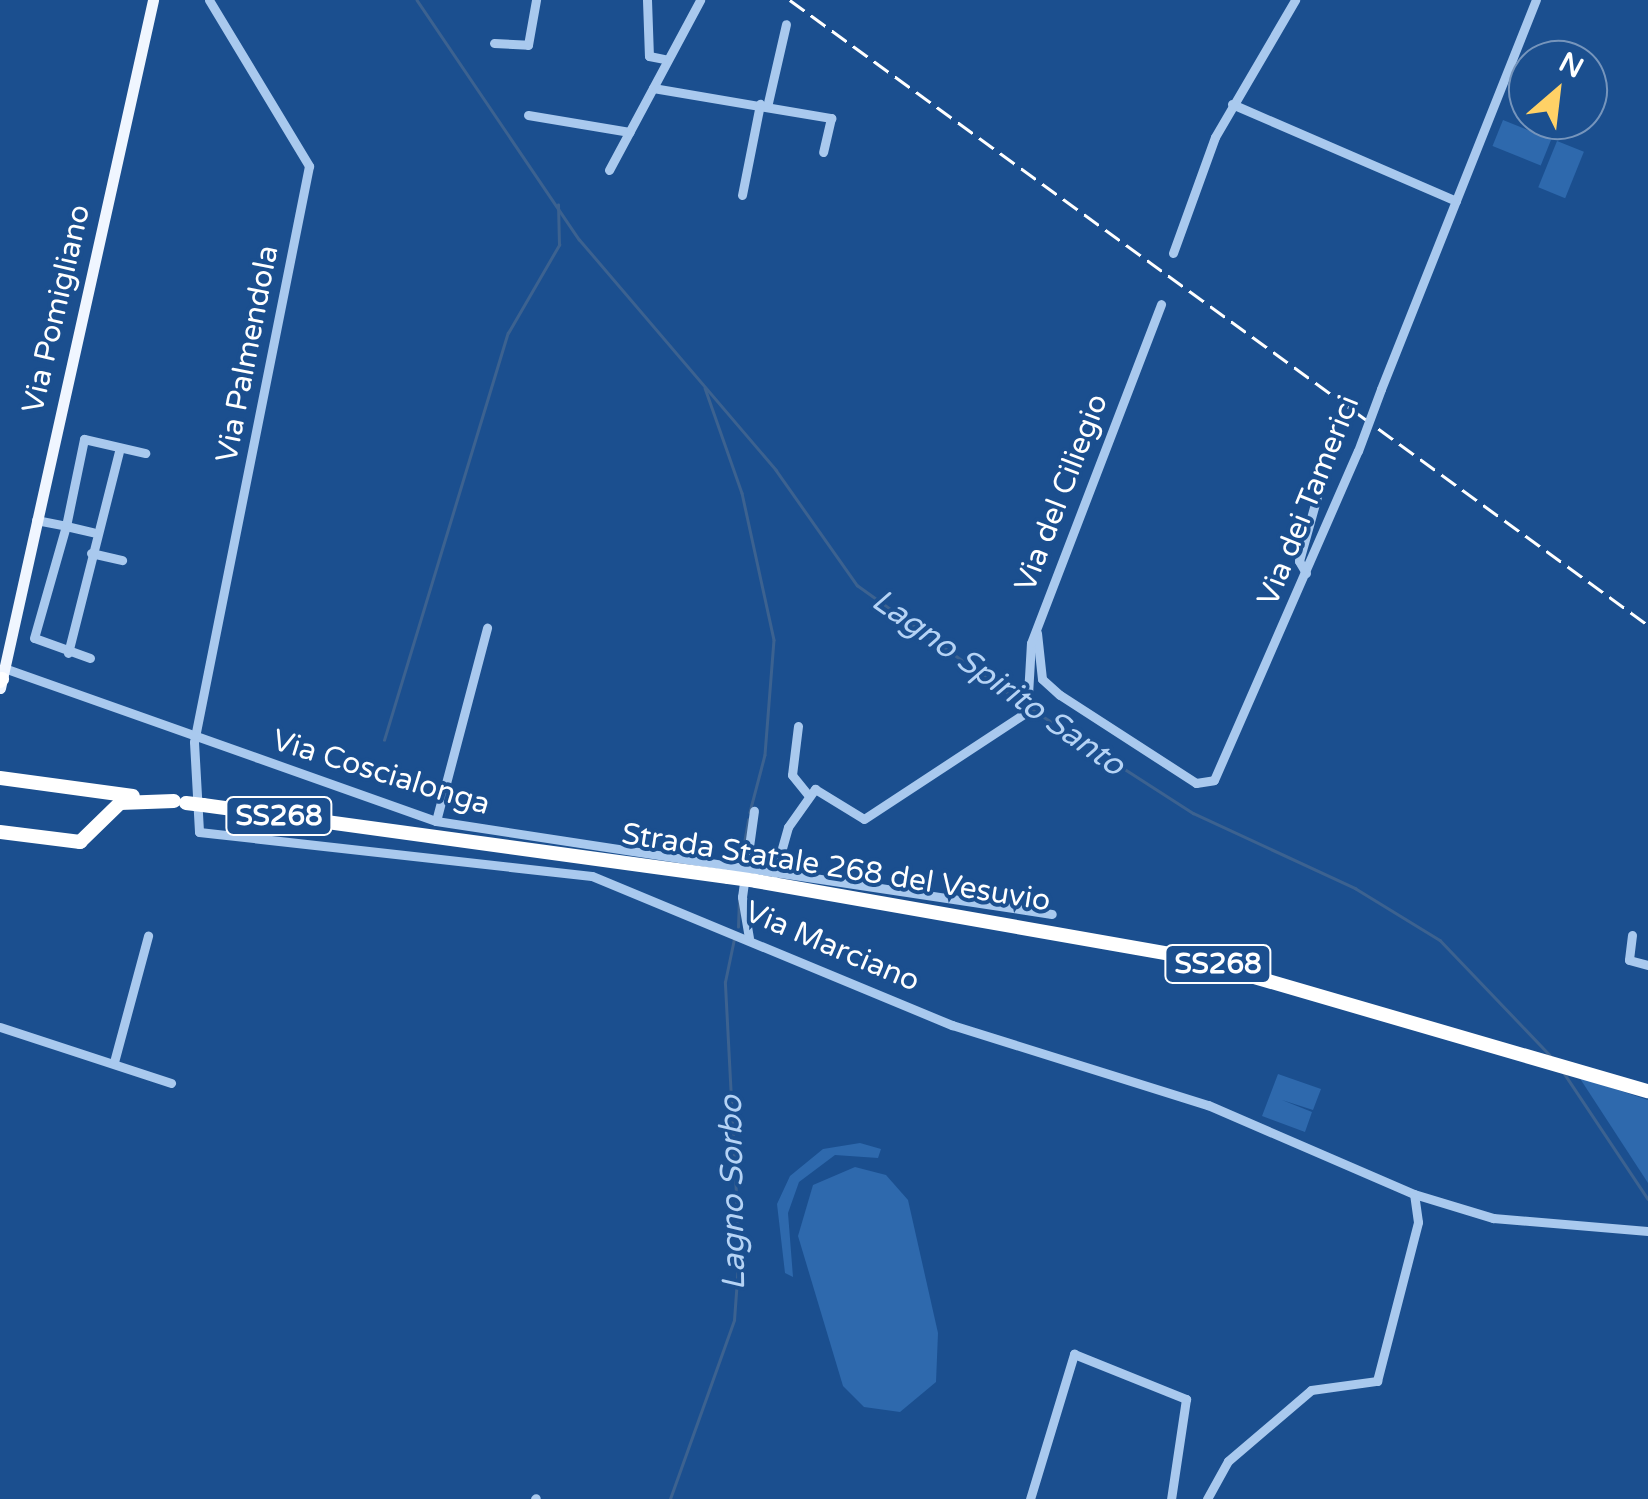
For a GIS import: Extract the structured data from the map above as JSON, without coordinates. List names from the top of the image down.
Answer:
{
  "streets": {
    "highway": ["SS268", "Strada Statale 268 del Vesuvio"],
    "main road": ["Via Pomigliano"],
    "street": [
      "Via Palmendola",
      "Via del Ciliegio",
      "Via dei Tamerici",
      "Via Coscialonga",
      "Via Marciano"
    ]
  },
  "crossings": [
    ["Via Pomigliano", "Via Coscialonga"],
    ["Via Palmendola", "Via Coscialonga"],
    ["Via Palmendola", "Via Marciano"],
    ["Via del Ciliegio", "Via dei Tamerici"],
    ["Via Coscialonga", "Strada Statale 268 del Vesuvio"],
    ["SS268", "Strada Statale 268 del Vesuvio"]
  ],
  "water": ["Lagno Spirito Santo", "Lagno Sorbo"],
  "north": "top right"
}
